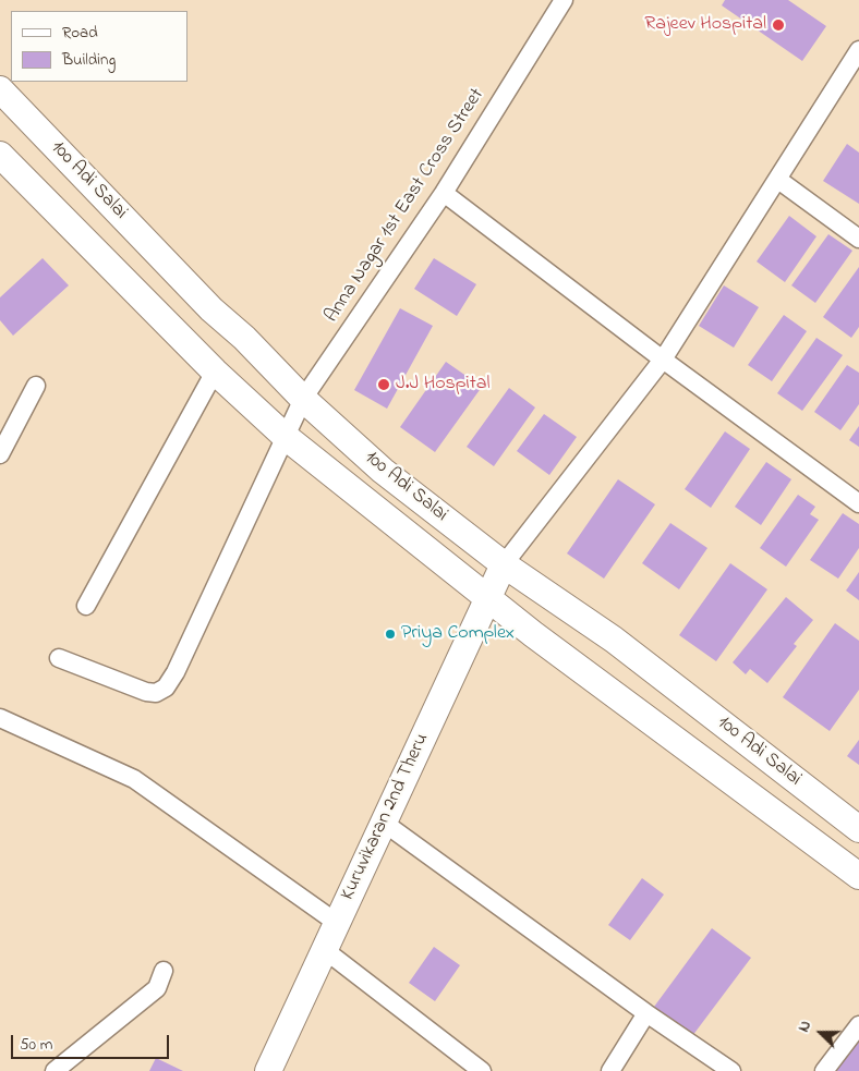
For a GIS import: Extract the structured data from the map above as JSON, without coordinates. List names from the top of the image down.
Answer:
{
  "streets": {
    "main road": ["100 Adi Salai", "Kuruvikaran 2nd Theru"],
    "street": ["Anna Nagar 1st East Cross Street"]
  },
  "crossings": [
    ["100 Adi Salai", "Anna Nagar 1st East Cross Street"],
    ["100 Adi Salai", "Kuruvikaran 2nd Theru"]
  ],
  "places": ["Rajeev Hospital", "J.J Hospital", "Priya Complex"],
  "legend": ["Road", "Building"],
  "scale_bar": "50 m",
  "north": "left"
}
